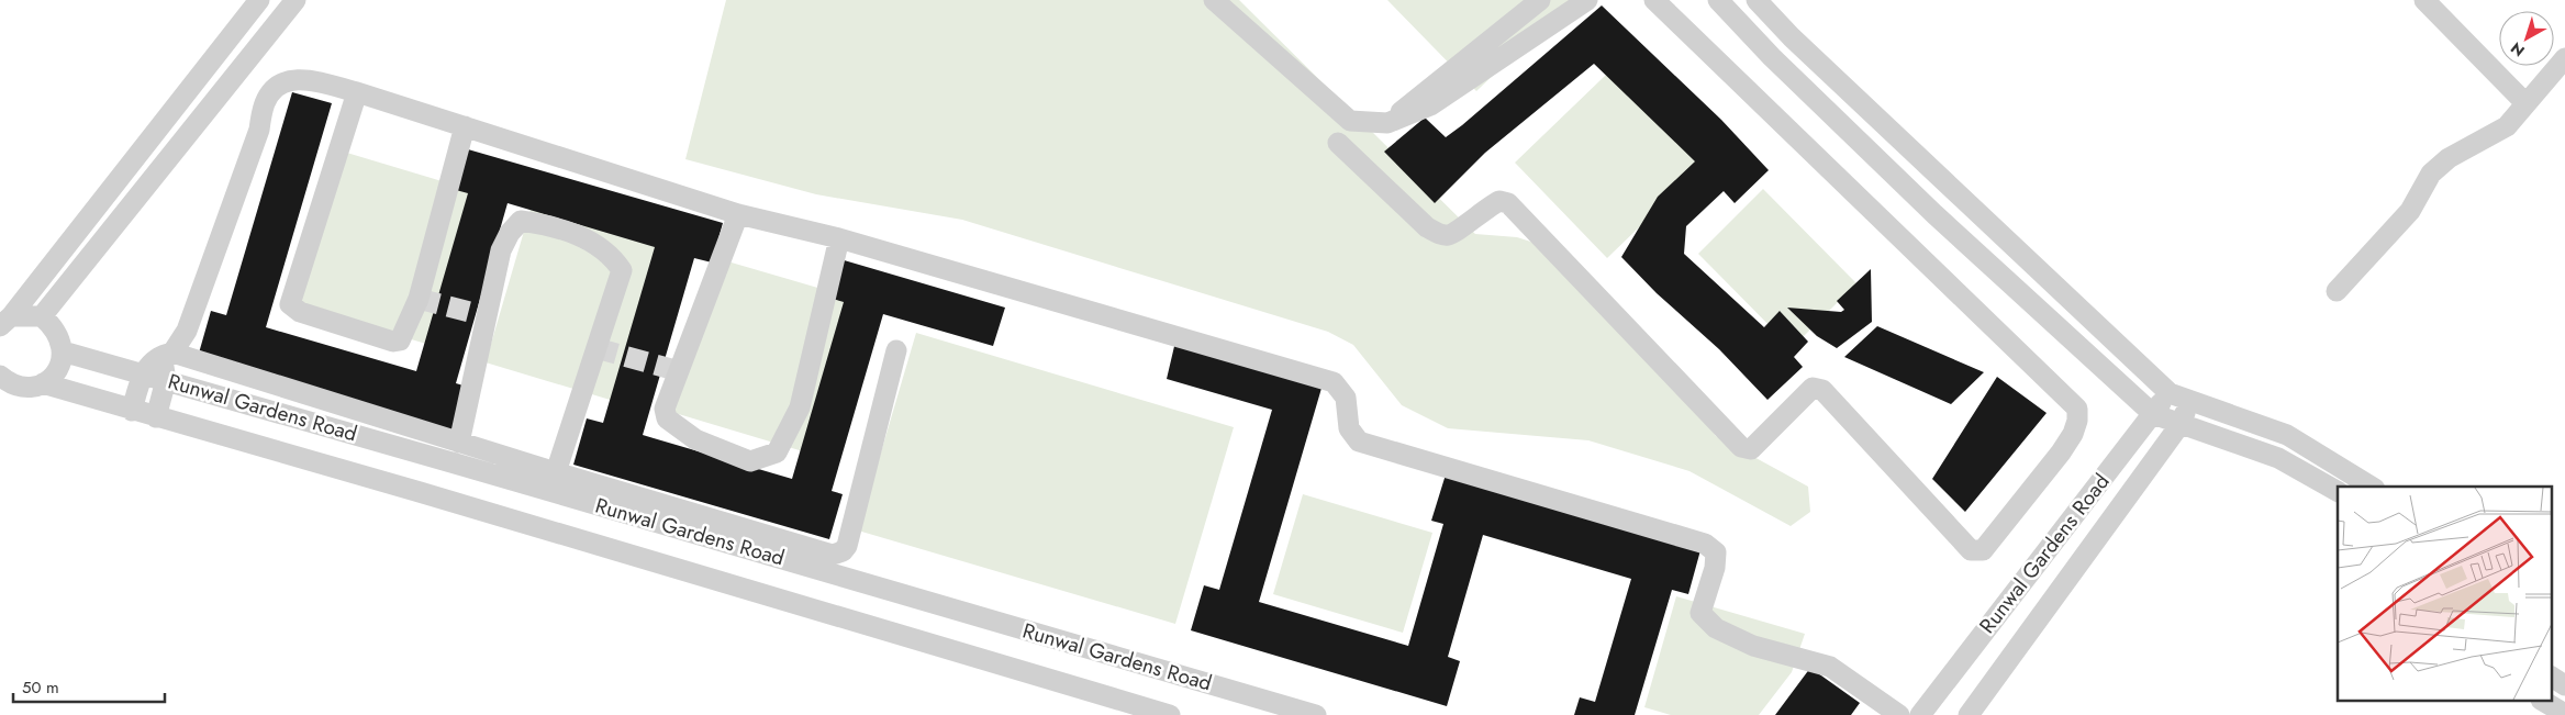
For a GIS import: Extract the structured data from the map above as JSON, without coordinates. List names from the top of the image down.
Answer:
{
  "streets": {
    "street": ["Runwal Gardens Road"]
  },
  "scale_bar": "50 m",
  "north": "bottom left"
}
